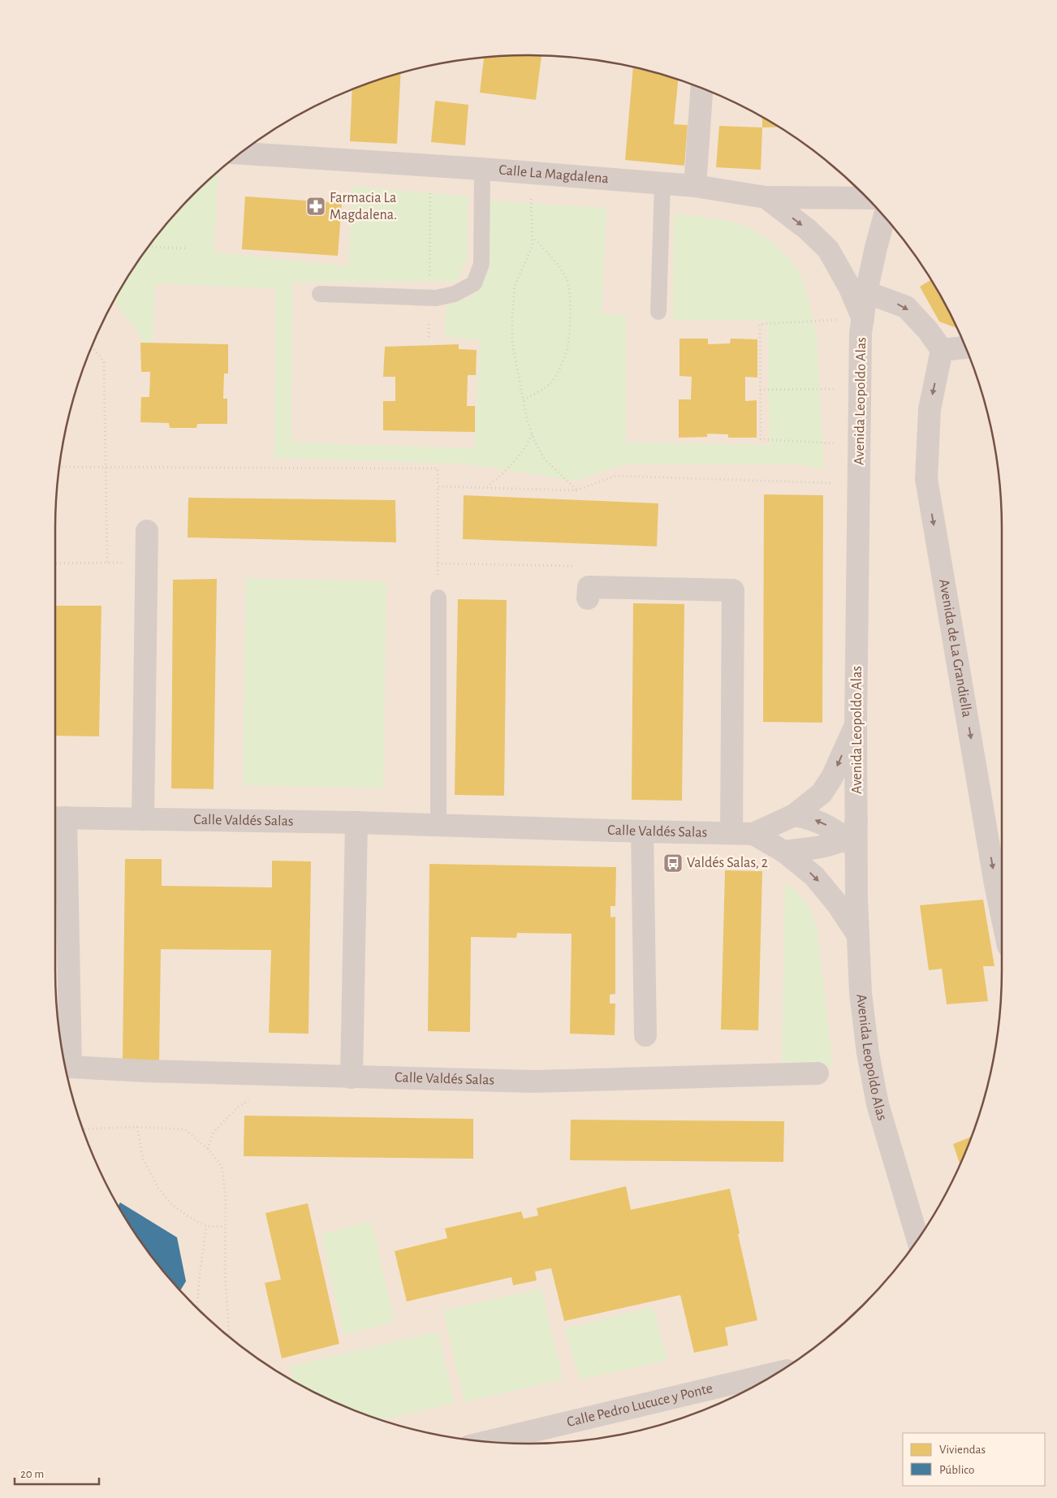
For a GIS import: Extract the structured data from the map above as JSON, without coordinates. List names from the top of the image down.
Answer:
{
  "streets": {
    "street": [
      "Calle La Magdalena",
      "Avenida Leopoldo Alas",
      "Avenida de La Grandiella",
      "Calle Valdés Salas",
      "Calle Pedro Lucuce y Ponte"
    ]
  },
  "crossings": [
    ["Avenida Leopoldo Alas", "Calle Valdés Salas"]
  ],
  "one_way": ["Avenida de La Grandiella"],
  "places": {
    "pharmacy": ["Farmacia La Magdalena."],
    "bus stop": ["Valdés Salas, 2"]
  },
  "legend": ["Viviendas", "Público"],
  "scale_bar": "20 m"
}
